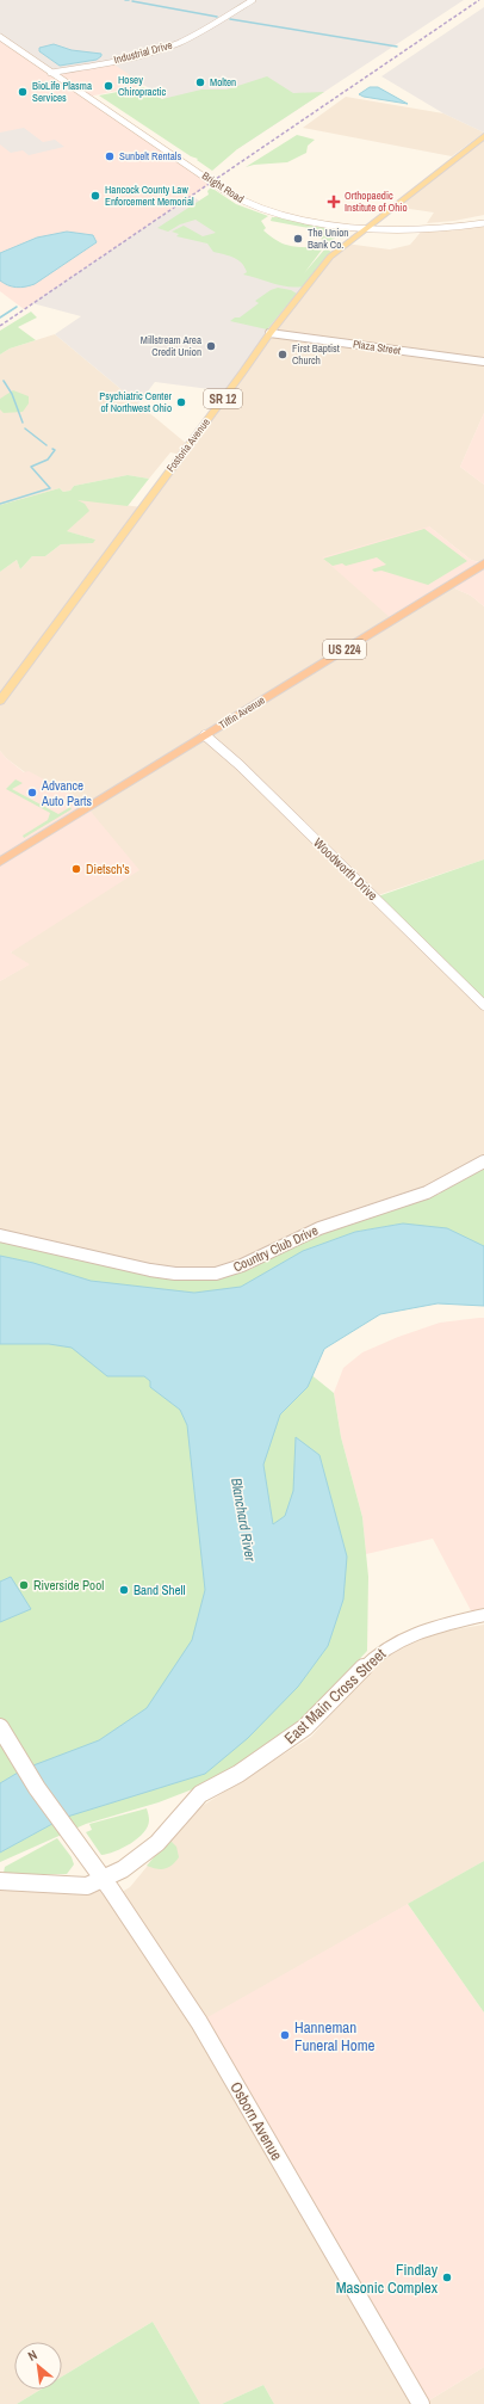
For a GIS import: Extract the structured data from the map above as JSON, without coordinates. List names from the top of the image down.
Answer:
{
  "streets": {
    "highway": ["US 224", "Tiffin Avenue"],
    "main road": [
      "Bright Road",
      "SR 12",
      "Fostoria Avenue",
      "East Main Cross Street",
      "Osborn Avenue"
    ],
    "street": [
      "Industrial Drive",
      "Plaza Street",
      "Woodworth Drive",
      "Country Club Drive"
    ]
  },
  "crossings": [
    ["Industrial Drive", "Bright Road"],
    ["Bright Road", "Fostoria Avenue"],
    ["Plaza Street", "Fostoria Avenue"],
    ["Tiffin Avenue", "Woodworth Drive"],
    ["East Main Cross Street", "Osborn Avenue"]
  ],
  "water": ["Blanchard River"],
  "places": {
    "other": [
      "Molten",
      "Hosey Chiropractic",
      "BioLife Plasma Services",
      "Sunbelt Rentals",
      "Hancock County Law Enforcement Memorial",
      "The Union Bank Co.",
      "Millstream Area Credit Union",
      "First Baptist Church",
      "Psychiatric Center of Northwest Ohio",
      "Advance Auto Parts",
      "Dietsch's",
      "Riverside Pool",
      "Band Shell",
      "Hanneman Funeral Home",
      "Findlay Masonic Complex"
    ],
    "health": ["Orthopaedic Institute of Ohio"]
  },
  "north": "top left"
}
